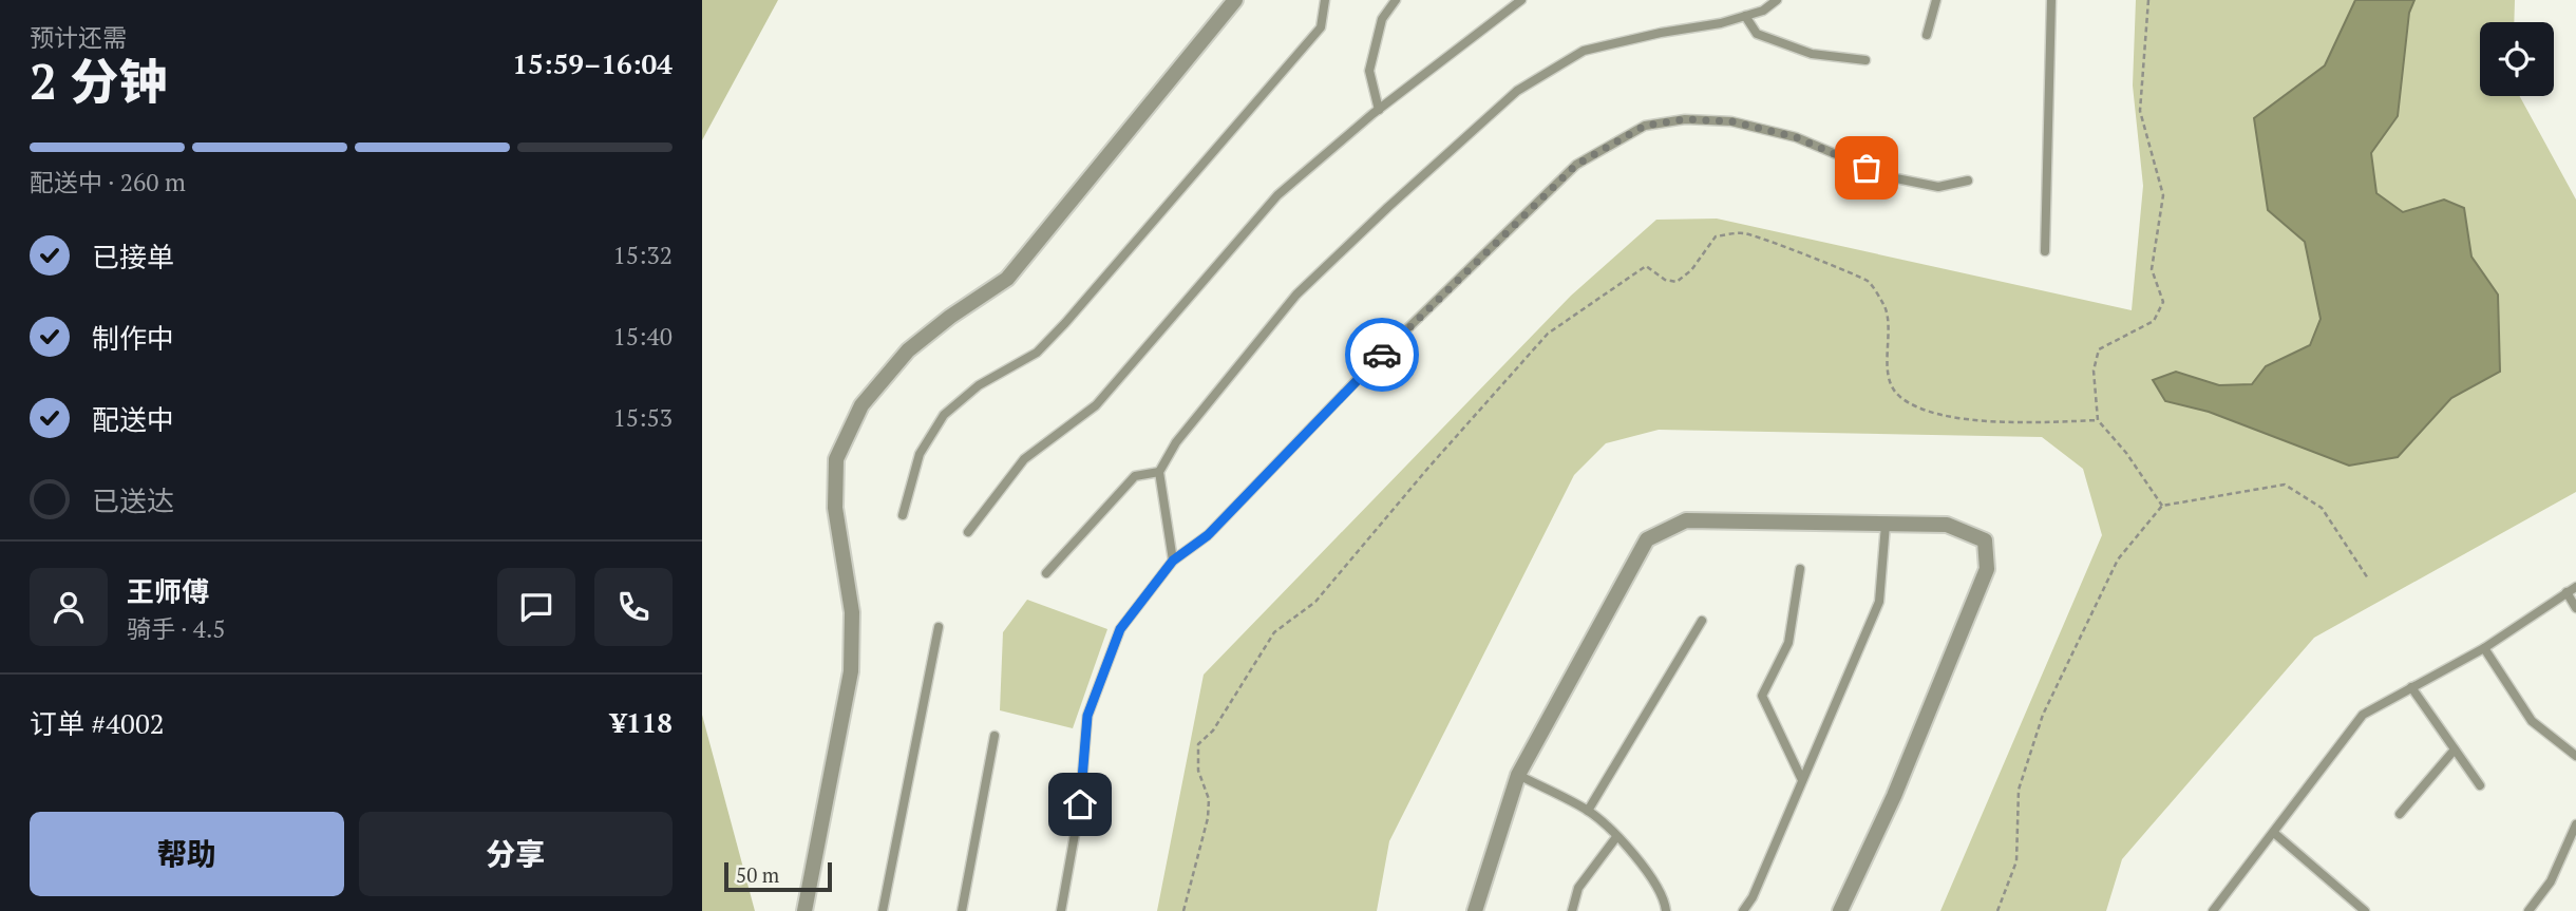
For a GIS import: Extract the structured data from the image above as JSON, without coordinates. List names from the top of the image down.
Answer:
{
  "scale_bar": "50 m",
  "page": {
    "heading": ["2 分钟", "预计还需", "15:59–16:04"],
    "panel": [
      "王师傅",
      "骑手 · 4.5",
      "订单 #4002",
      "¥118"
    ],
    "bar": "配送中 · 260 m",
    "list": [
      ["已接单", "15:32"],
      ["制作中", "15:40"],
      ["配送中", "15:53"],
      "已送达"
    ],
    "buttons": ["帮助", "分享"],
    "scale": "50 m"
  }
}
